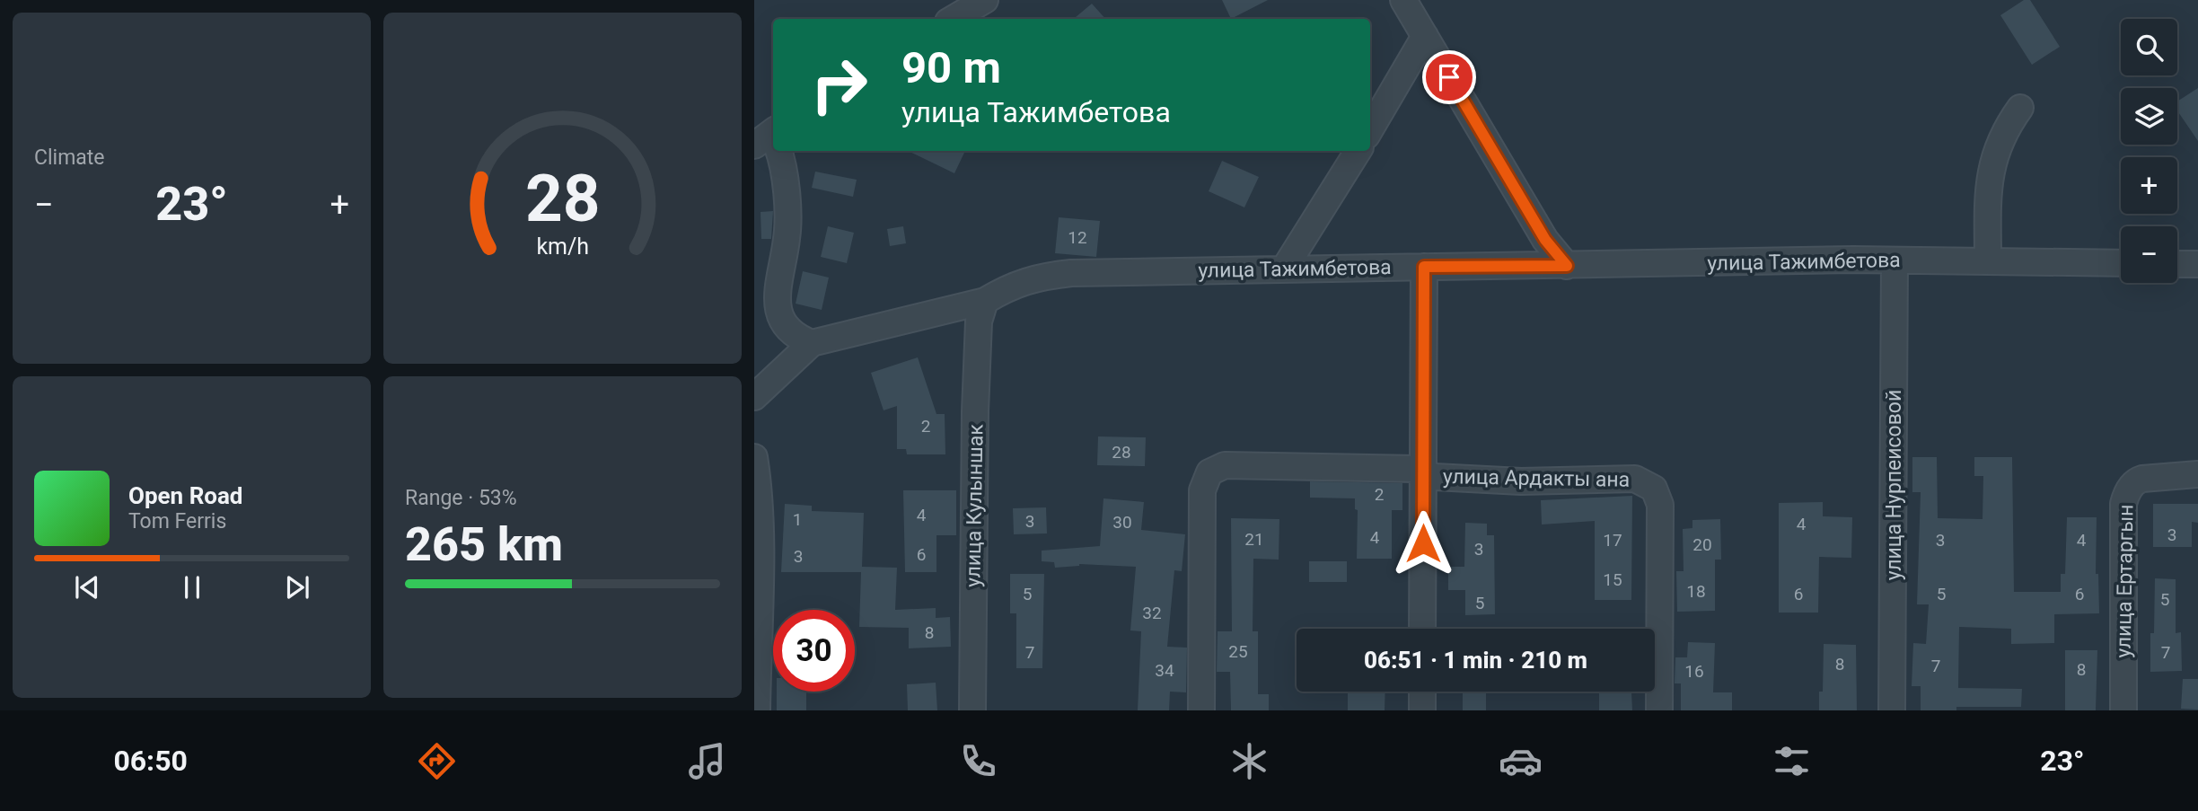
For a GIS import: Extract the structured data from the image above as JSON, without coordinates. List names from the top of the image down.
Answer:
{
  "streets": {
    "street": [
      "улица Тажимбетова",
      "улица Ардакты ана",
      "улица Нурпеисовой",
      "улица Кулыншак",
      "улица Ертаргын"
    ]
  },
  "crossings": [
    ["улица Тажимбетова", "улица Нурпеисовой"],
    ["улица Тажимбетова", "улица Кулыншак"]
  ],
  "house_numbers": [
    "12",
    "2",
    "28",
    "2",
    "4",
    "1",
    "3",
    "30",
    "4",
    "3",
    "4",
    "21",
    "17",
    "3",
    "4",
    "20",
    "3",
    "6",
    "3",
    "15",
    "18",
    "5",
    "6",
    "5",
    "6",
    "5",
    "5",
    "32",
    "8",
    "25",
    "7",
    "7",
    "8",
    "7",
    "8",
    "34",
    "16"
  ],
  "page": {
    "tile": [
      "Climate",
      ["Range · 53%", "265 km"]
    ],
    "map_buttons": ["+", "−"],
    "turn": ["90 m", "улица Тажимбетова"],
    "heat": ["−", "23°", "+"],
    "song": ["Open Road", "Tom Ferris"],
    "limit": "30",
    "trip": "06:51 · 1 min · 210 m",
    "tabs": ["06:50", "23°"],
    "gauge": ["28", "km/h"]
  }
}
